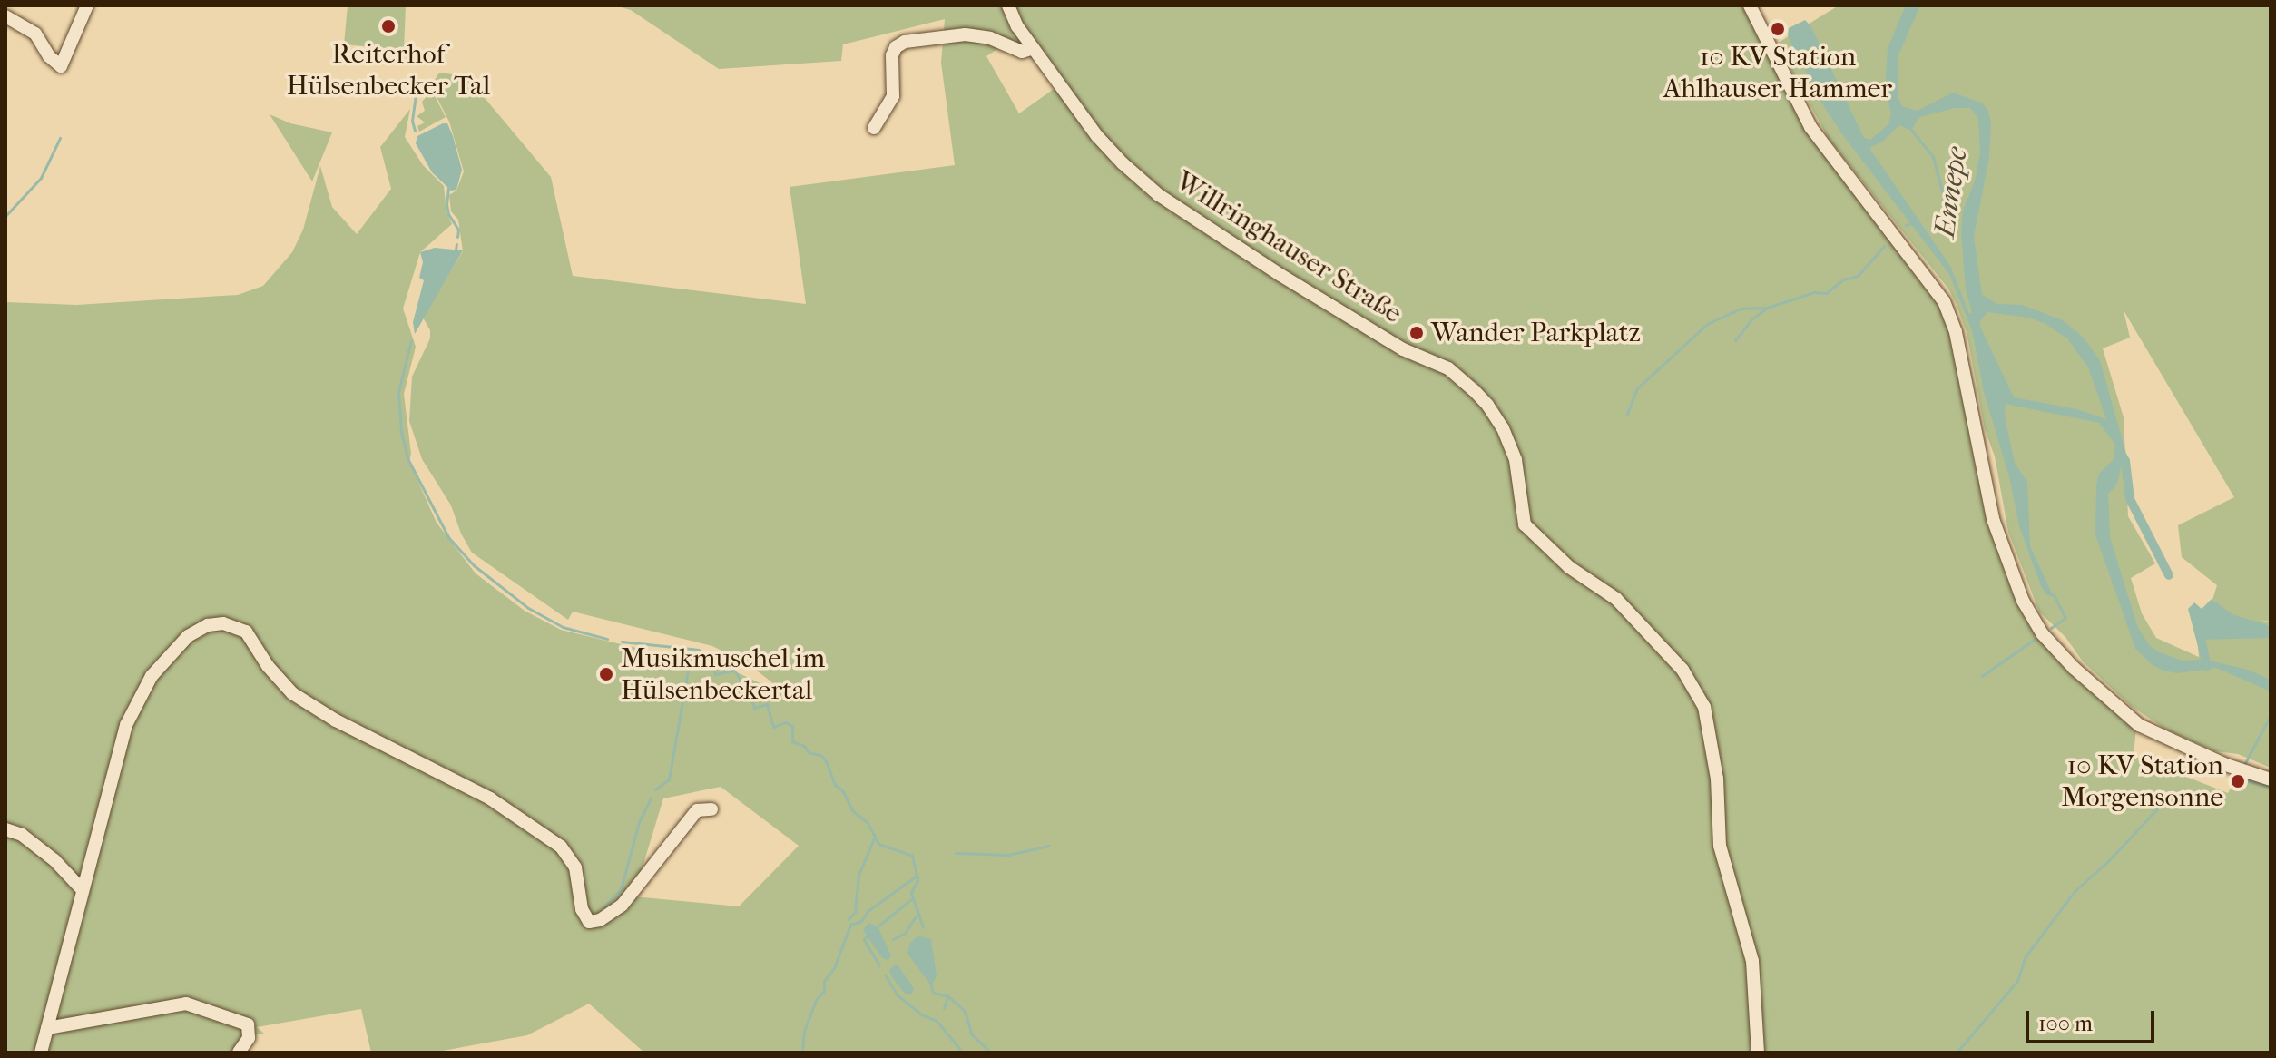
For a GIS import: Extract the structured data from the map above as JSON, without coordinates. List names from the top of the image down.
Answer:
{
  "streets": {
    "street": ["Willringhauser Straße"]
  },
  "water": ["Ennepe"],
  "places": [
    "Reiterhof Hülsenbecker Tal",
    "10 KV Station Ahlhauser Hammer",
    "Wander Parkplatz",
    "Musikmuschel im Hülsenbeckertal",
    "10 KV Station Morgensonne"
  ],
  "scale_bar": "100 m"
}
